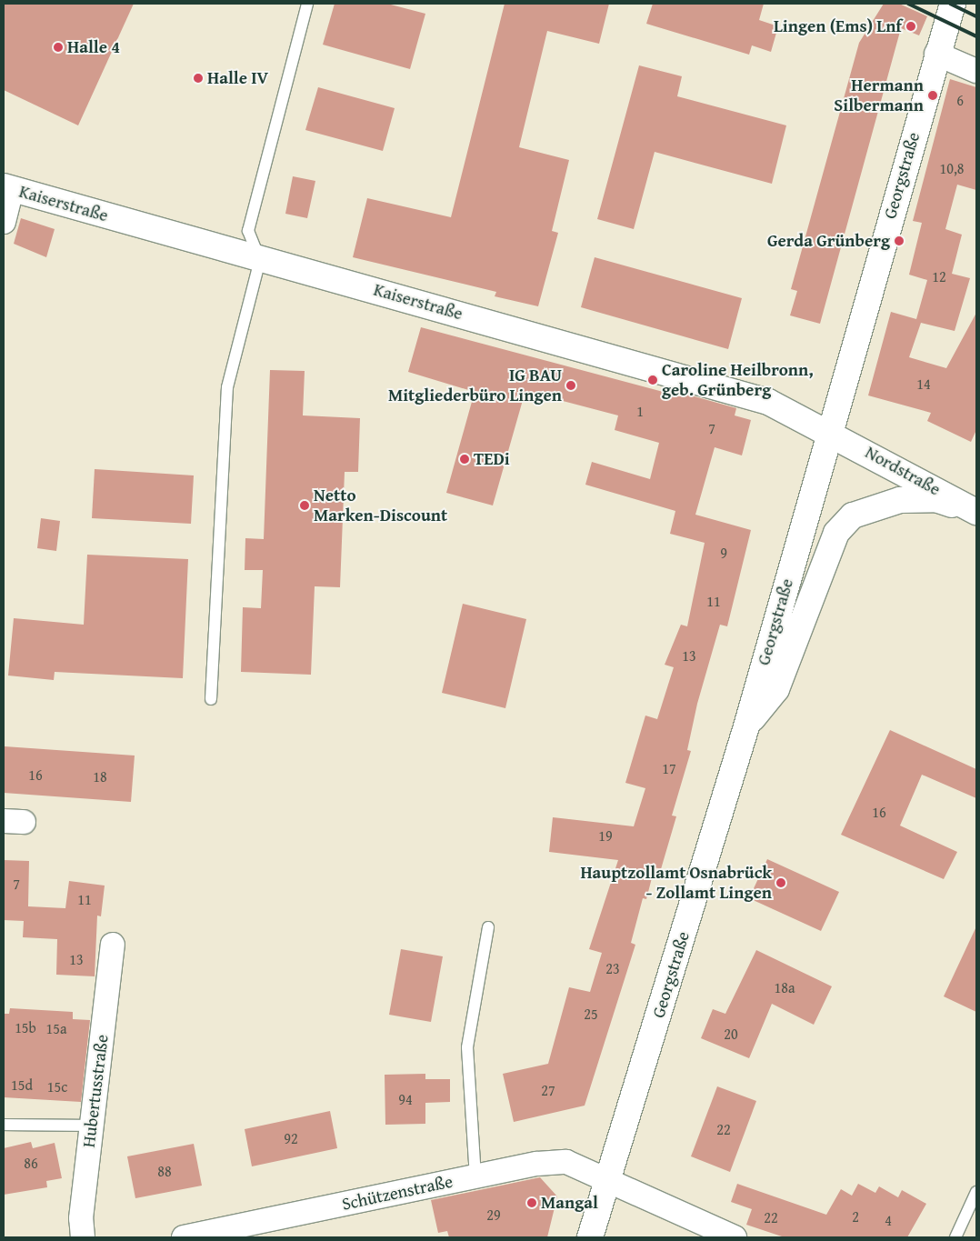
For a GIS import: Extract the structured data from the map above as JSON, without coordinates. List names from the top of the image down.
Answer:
{
  "streets": {
    "main road": ["Georgstraße", "Kaiserstraße", "Nordstraße"],
    "street": ["Hubertusstraße", "Schützenstraße"]
  },
  "crossings": [
    ["Georgstraße", "Kaiserstraße"],
    ["Georgstraße", "Nordstraße"],
    ["Georgstraße", "Schützenstraße"],
    ["Kaiserstraße", "Nordstraße"]
  ],
  "places": [
    "Lingen (Ems) Lnf",
    "Halle 4",
    "Halle IV",
    "Hermann Silbermann",
    "Gerda Grünberg",
    "Caroline Heilbronn, geb. Grünberg",
    "IG BAU Mitgliederbüro Lingen",
    "TEDi",
    "Netto Marken-Discount",
    "Hauptzollamt Osnabrück - Zollamt Lingen",
    "Mangal"
  ],
  "house_numbers": [
    "6",
    "10,8",
    "12",
    "14",
    "1",
    "7",
    "9",
    "11",
    "13",
    "17",
    "16",
    "18",
    "16",
    "19",
    "7",
    "11",
    "13",
    "23",
    "18a",
    "25",
    "15b",
    "15a",
    "20",
    "15d",
    "15c",
    "27",
    "94",
    "22",
    "92",
    "86",
    "88",
    "29",
    "2",
    "22",
    "4"
  ]
}
